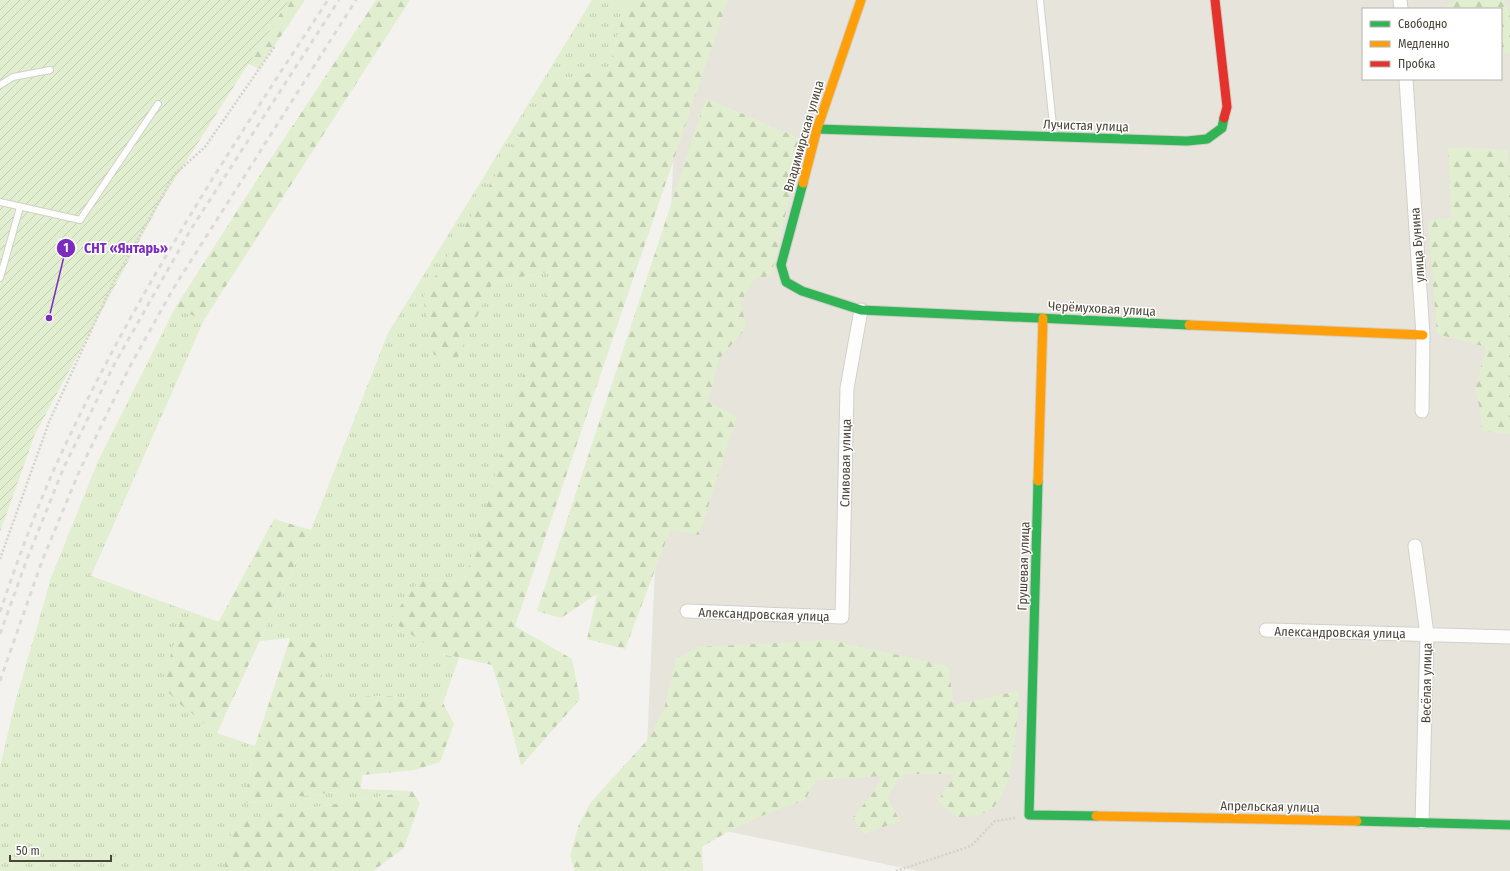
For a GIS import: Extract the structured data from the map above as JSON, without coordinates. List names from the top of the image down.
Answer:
{
  "streets": {
    "street": [
      "Лучистая улица",
      "Владимирская улица",
      "улица Бунина",
      "Черёмуховая улица",
      "Сливовая улица",
      "Грушевая улица",
      "Александровская улица",
      "Весёлая улица",
      "Апрельская улица"
    ]
  },
  "crossings": [
    ["Лучистая улица", "Владимирская улица"],
    ["Владимирская улица", "Черёмуховая улица"],
    ["улица Бунина", "Черёмуховая улица"],
    ["Черёмуховая улица", "Сливовая улица"],
    ["Черёмуховая улица", "Грушевая улица"],
    ["Сливовая улица", "Александровская улица"],
    ["Грушевая улица", "Апрельская улица"],
    ["Александровская улица", "Весёлая улица"],
    ["Весёлая улица", "Апрельская улица"]
  ],
  "places": ["СНТ «Янтарь»"],
  "legend": ["Свободно", "Медленно", "Пробка"],
  "scale_bar": "50 m"
}
